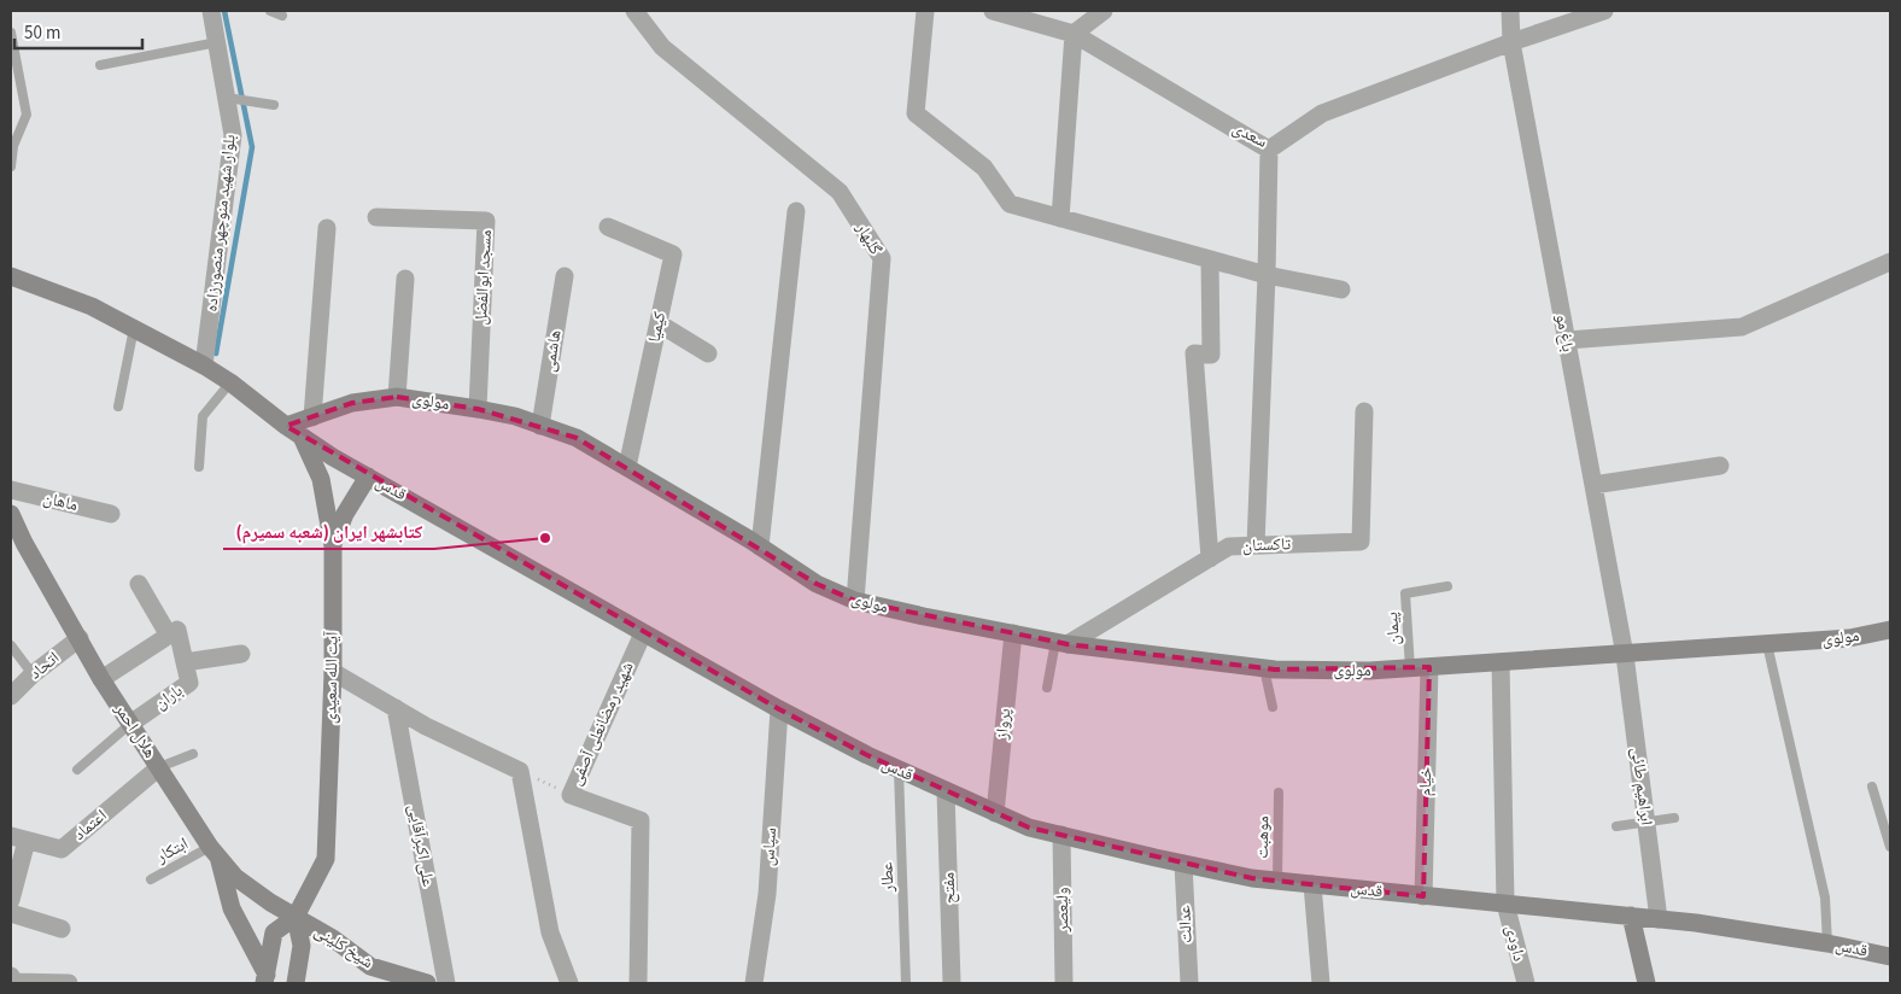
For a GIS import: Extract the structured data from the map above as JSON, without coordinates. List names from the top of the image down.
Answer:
{
  "streets": {
    "street": [
      "سعدی",
      "بلوار شهید منوچهر منصورزاده",
      "گلبهار",
      "مسجد ابوالفضل",
      "کیمیا",
      "باغ مو",
      "هاشمی",
      "مولوی",
      "قدس",
      "ماهان",
      "تاکستان",
      "اتحاد",
      "آیت الله سعیدی",
      "باران",
      "شهید رمضانعلی آصفی",
      "پرواز",
      "هلال احمر",
      "خیام",
      "ابراهیم طائی",
      "اعتماد",
      "علی اکبرآقایی",
      "سپاس",
      "مفتح",
      "ولیعصر",
      "عدالت",
      "داودی",
      "شیخ کلینی"
    ],
    "lane": [
      "پیمان",
      "موهبت",
      "ابتکار",
      "عطار"
    ]
  },
  "crossings": [
    ["سعدی", "باغ مو"],
    ["بلوار شهید منوچهر منصورزاده", "قدس"],
    ["گلبهار", "مولوی"],
    ["مسجد ابوالفضل", "مولوی"],
    ["کیمیا", "مولوی"],
    ["باغ مو", "مولوی"],
    ["باغ مو", "ابراهیم طائی"],
    ["هاشمی", "مولوی"],
    ["مولوی", "قدس"],
    ["مولوی", "تاکستان"],
    ["مولوی", "پیمان"],
    ["مولوی", "پرواز"],
    ["مولوی", "خیام"],
    ["مولوی", "ابراهیم طائی"],
    ["قدس", "آیت الله سعیدی"],
    ["قدس", "شهید رمضانعلی آصفی"],
    ["قدس", "پرواز"],
    ["قدس", "خیام"],
    ["قدس", "ابراهیم طائی"],
    ["قدس", "موهبت"],
    ["قدس", "سپاس"],
    ["قدس", "عطار"],
    ["قدس", "مفتح"],
    ["قدس", "ولیعصر"],
    ["قدس", "عدالت"],
    ["قدس", "داودی"],
    ["پیمان", "خیام"],
    ["اتحاد", "هلال احمر"],
    ["آیت الله سعیدی", "هلال احمر"],
    ["آیت الله سعیدی", "شیخ کلینی"],
    ["باران", "هلال احمر"],
    ["هلال احمر", "اعتماد"],
    ["هلال احمر", "ابتکار"],
    ["هلال احمر", "شیخ کلینی"]
  ],
  "places": ["کتابشهر ایران (شعبه سمیرم)"],
  "scale_bar": "50 m"
}
